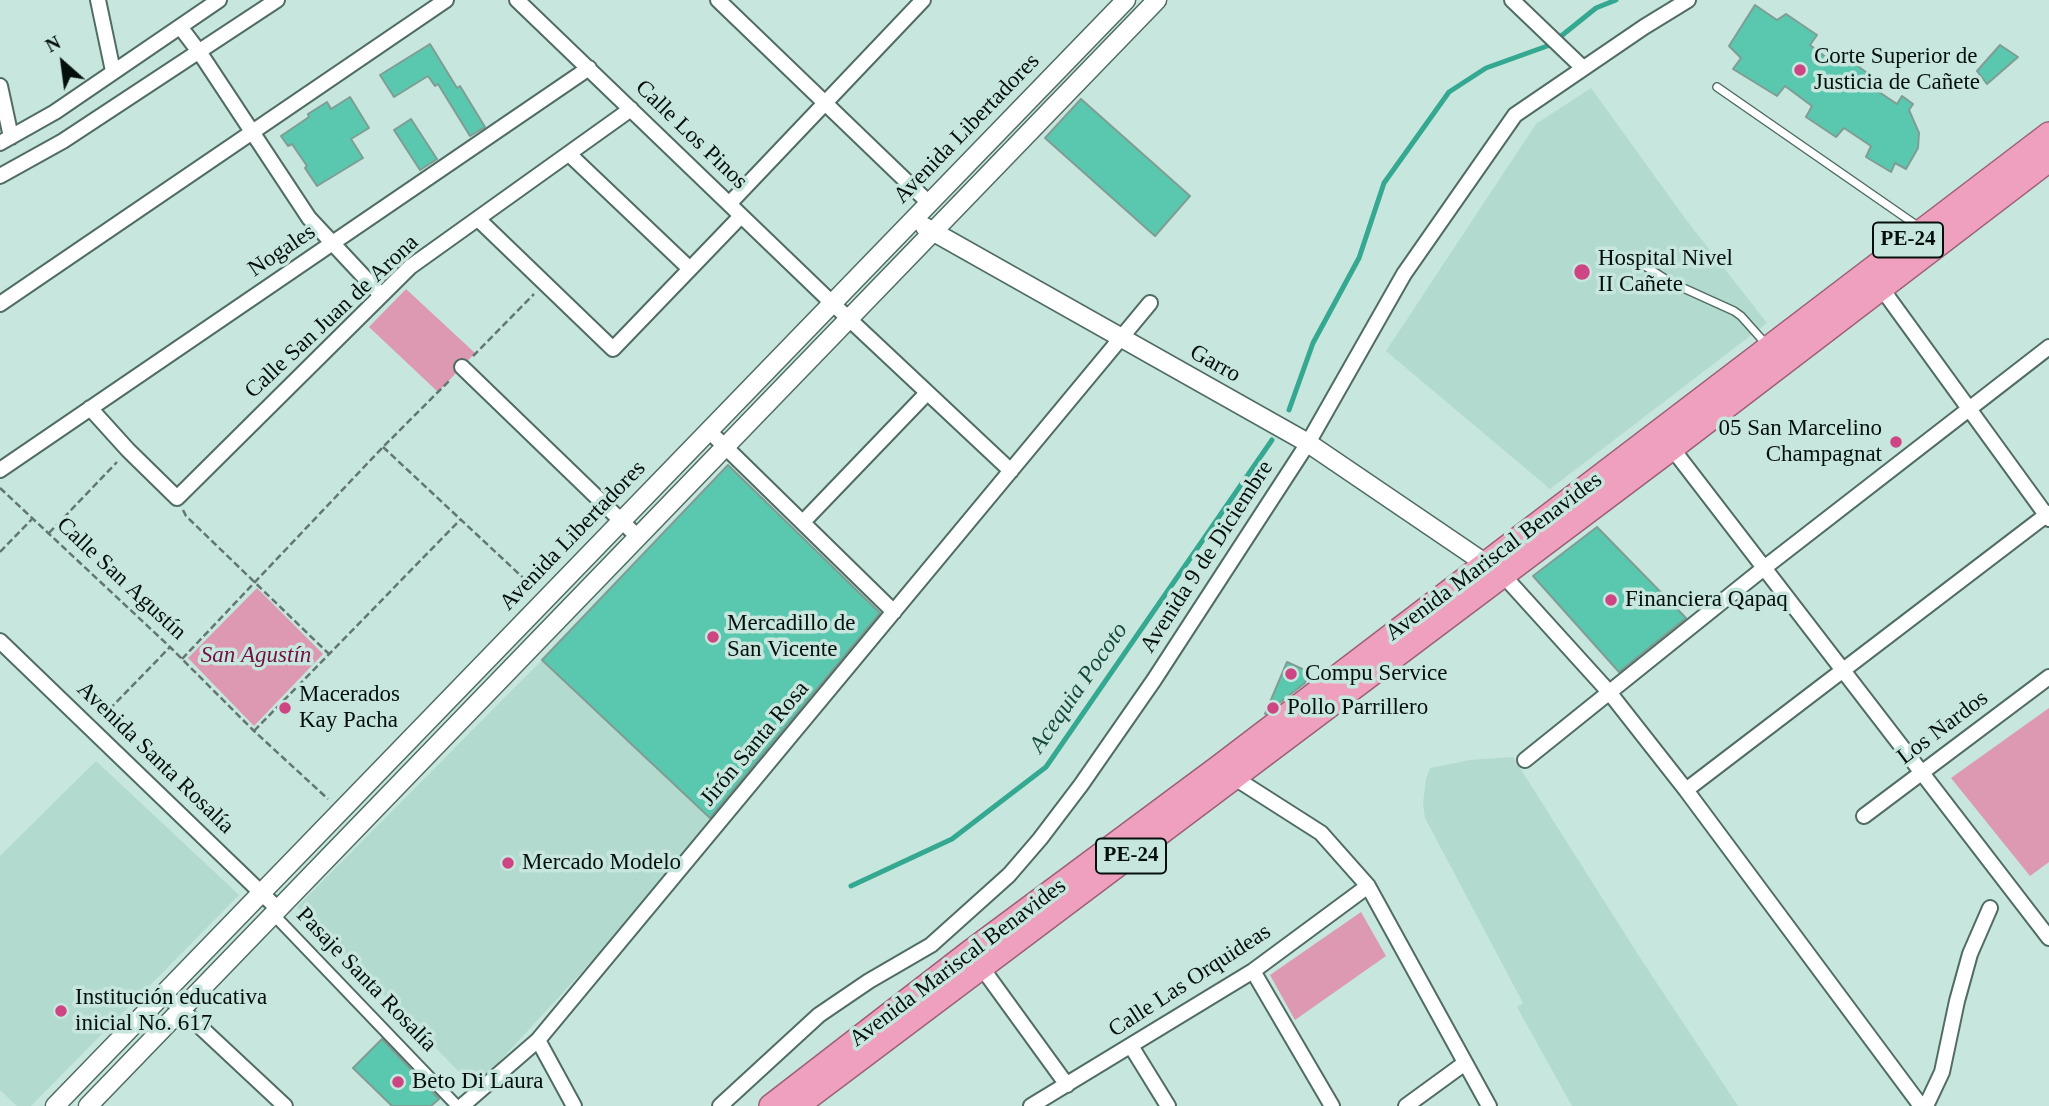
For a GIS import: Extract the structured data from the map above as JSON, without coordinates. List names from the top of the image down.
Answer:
{
  "streets": {
    "highway": ["PE-24", "Avenida Mariscal Benavides"],
    "street": [
      "Avenida Libertadores",
      "Calle Los Pinos",
      "Nogales",
      "Calle San Juan de Arona",
      "Garro",
      "Avenida 9 de Diciembre",
      "Los Nardos",
      "Jirón Santa Rosa",
      "Avenida Santa Rosalía",
      "Pasaje Santa Rosalía",
      "Calle Las Orquideas"
    ],
    "path": ["Calle San Agustín"]
  },
  "crossings": [
    ["Avenida Libertadores", "Calle Los Pinos"],
    ["Avenida Libertadores", "Garro"],
    ["Avenida Libertadores", "Calle San Agustín"],
    ["Avenida Libertadores", "Avenida Santa Rosalía"],
    ["Avenida Libertadores", "Pasaje Santa Rosalía"],
    ["Calle Los Pinos", "Nogales"],
    ["Calle Los Pinos", "Calle San Juan de Arona"],
    ["Calle Los Pinos", "Jirón Santa Rosa"],
    ["Garro", "Avenida 9 de Diciembre"],
    ["Garro", "Avenida Mariscal Benavides"],
    ["Garro", "Jirón Santa Rosa"],
    ["Jirón Santa Rosa", "Pasaje Santa Rosalía"],
    ["Avenida Santa Rosalía", "Pasaje Santa Rosalía"]
  ],
  "water": ["Acequia Pocoto"],
  "parks": ["San Agustín"],
  "places": [
    "Corte Superior de Justicia de Cañete",
    "Hospital Nivel II Cañete",
    "05 San Marcelino Champagnat",
    "Financiera Qapaq",
    "Mercadillo de San Vicente",
    "Compu Service",
    "Macerados Kay Pacha",
    "Pollo Parrillero",
    "Mercado Modelo",
    "Institución educativa inicial No. 617",
    "Beto Di Laura"
  ],
  "north": "top left"
}
